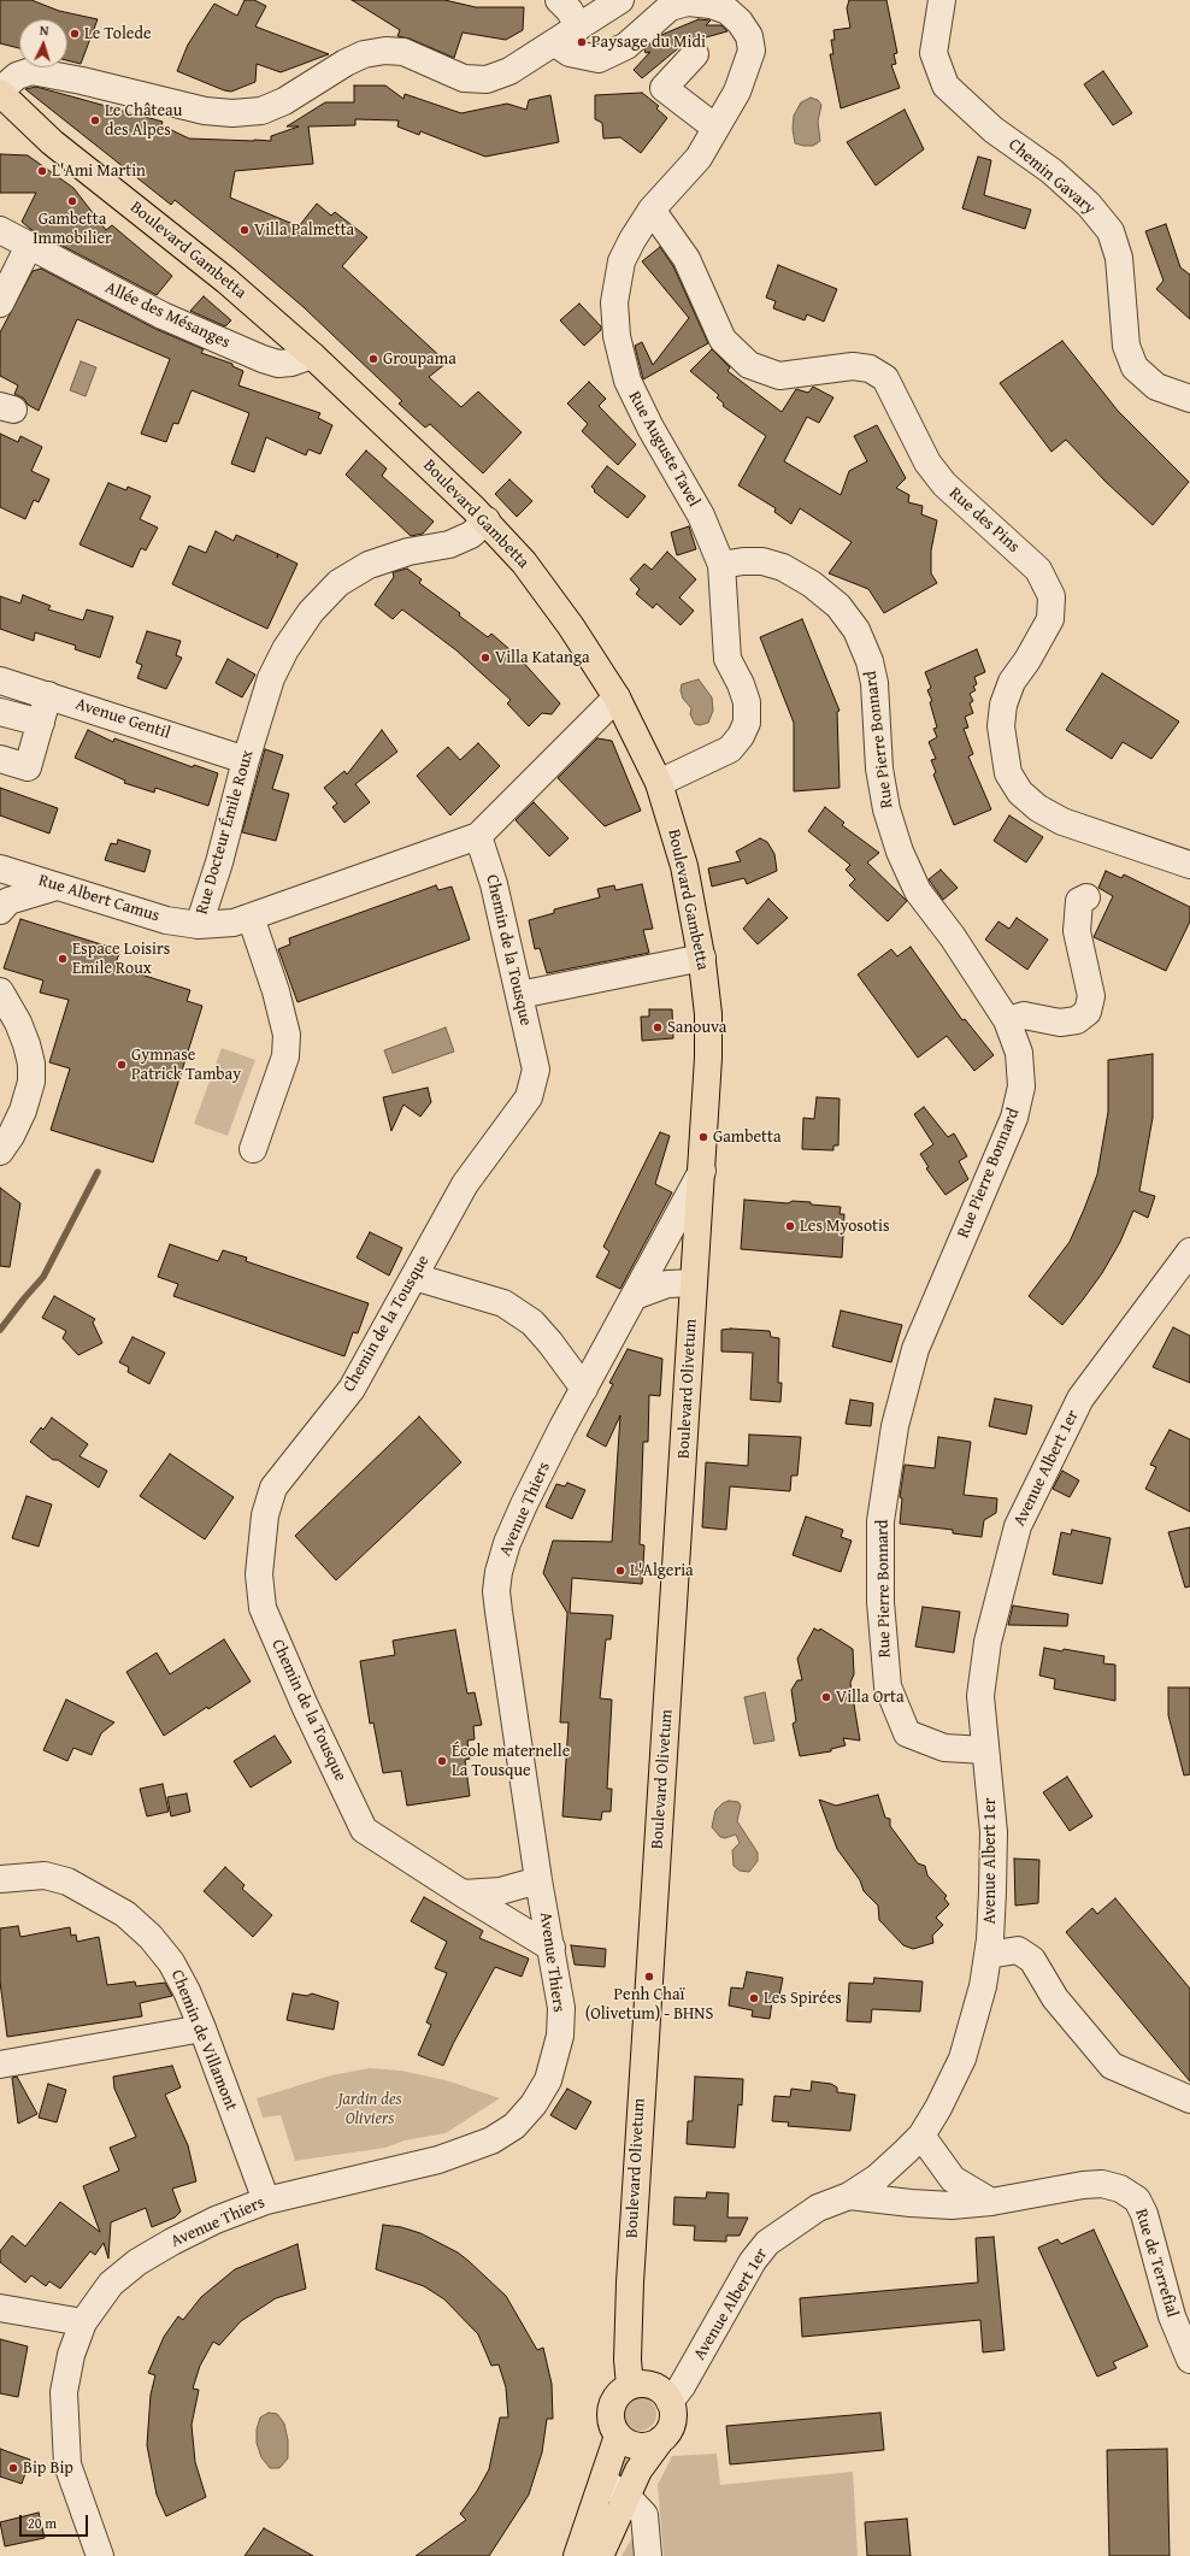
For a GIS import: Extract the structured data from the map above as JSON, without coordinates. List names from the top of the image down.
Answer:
{
  "streets": {
    "main road": ["Boulevard Gambetta", "Boulevard Olivetum"],
    "street": [
      "Chemin Gavary",
      "Allée des Mésanges",
      "Rue Auguste Tavel",
      "Rue des Pins",
      "Avenue Gentil",
      "Rue Pierre Bonnard",
      "Rue Docteur Émile Roux",
      "Rue Albert Camus",
      "Chemin de la Tousque",
      "Avenue Albert 1er",
      "Avenue Thiers",
      "Chemin de Villamont",
      "Rue de Terrefial"
    ]
  },
  "crossings": [
    ["Boulevard Gambetta", "Allée des Mésanges"],
    ["Boulevard Gambetta", "Rue Auguste Tavel"],
    ["Boulevard Gambetta", "Rue Docteur Émile Roux"],
    ["Boulevard Gambetta", "Boulevard Olivetum"],
    ["Boulevard Gambetta", "Avenue Thiers"],
    ["Rue Auguste Tavel", "Rue des Pins"],
    ["Rue Auguste Tavel", "Rue Pierre Bonnard"],
    ["Avenue Gentil", "Rue Docteur Émile Roux"],
    ["Rue Pierre Bonnard", "Avenue Albert 1er"],
    ["Rue Docteur Émile Roux", "Rue Albert Camus"],
    ["Rue Docteur Émile Roux", "Chemin de la Tousque"],
    ["Chemin de la Tousque", "Avenue Thiers"],
    ["Boulevard Olivetum", "Avenue Albert 1er"],
    ["Boulevard Olivetum", "Avenue Thiers"],
    ["Avenue Albert 1er", "Rue de Terrefial"],
    ["Avenue Thiers", "Chemin de Villamont"]
  ],
  "parks": ["Jardin des Oliviers"],
  "places": [
    "Le Tolede",
    "Paysage du Midi",
    "Le Château des Alpes",
    "L'Ami Martin",
    "Gambetta Immobilier",
    "Villa Palmetta",
    "Groupama",
    "Villa Katanga",
    "Espace Loisirs Emile Roux",
    "Sanouva",
    "Gymnase Patrick Tambay",
    "Gambetta",
    "Les Myosotis",
    "L'Algeria",
    "Villa Orta",
    "École maternelle La Tousque",
    "Penh Chaï (Olivetum) - BHNS",
    "Les Spirées",
    "Bip Bip"
  ],
  "scale_bar": "20 m",
  "north": "top"
}
